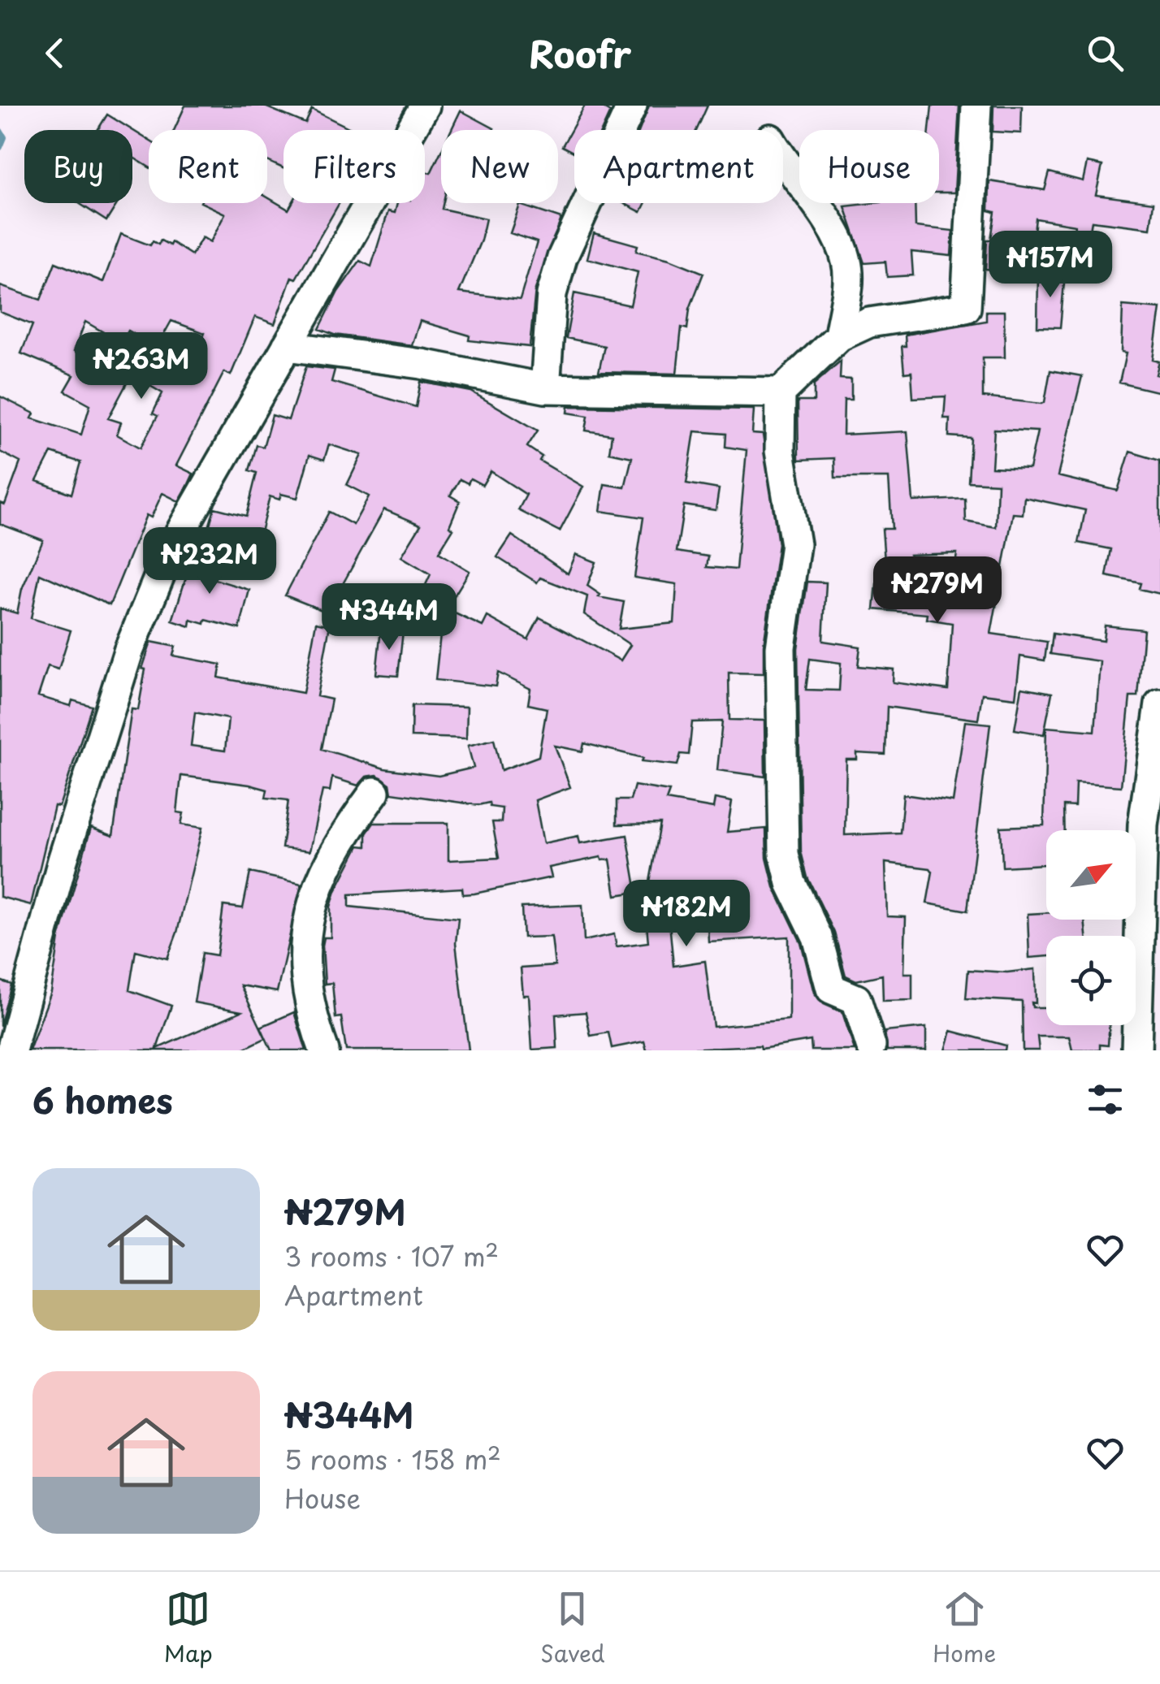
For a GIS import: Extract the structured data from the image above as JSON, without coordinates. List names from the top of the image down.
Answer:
{
  "north": "top right",
  "page": {
    "header": "Roofr",
    "chip": [
      "Buy",
      "Rent",
      "Filters",
      "New",
      "Apartment",
      "House"
    ],
    "price": [
      "₦157M",
      "₦263M",
      "₦232M",
      "₦279M",
      "₦344M",
      "₦182M"
    ],
    "heading": "6 homes",
    "list": [
      {
        "name": "₦279M",
        "note": "3 rooms · 107 m² · Apartment"
      },
      {
        "name": "₦344M",
        "note": "5 rooms · 158 m² · House"
      }
    ],
    "tabs": ["Map", "Saved", "Home"]
  }
}
